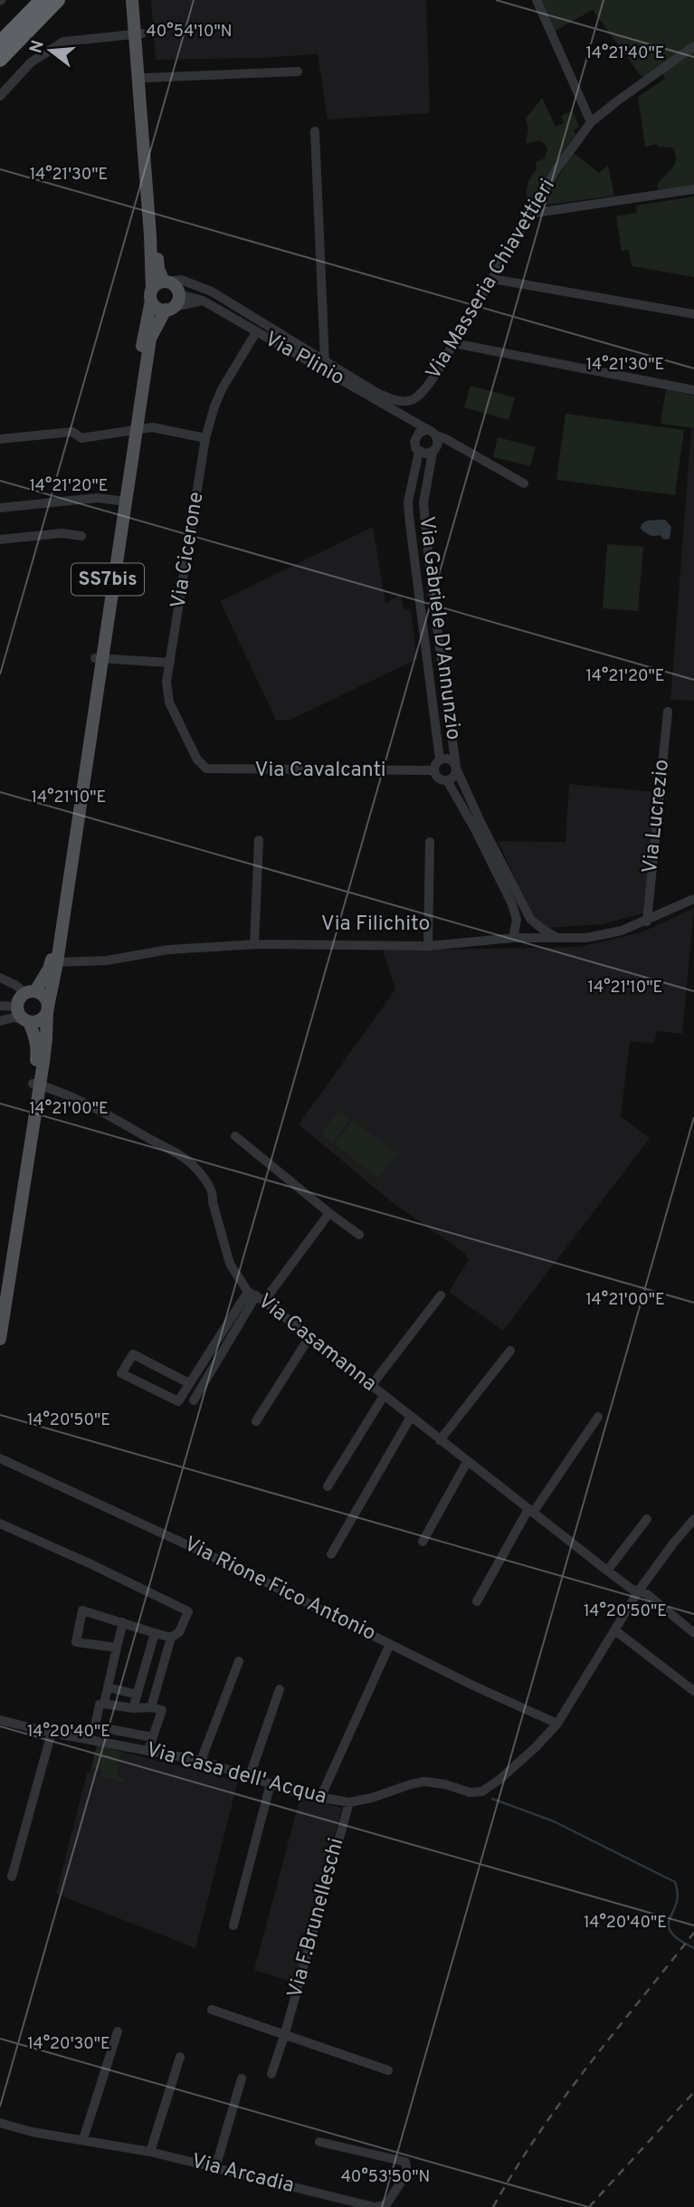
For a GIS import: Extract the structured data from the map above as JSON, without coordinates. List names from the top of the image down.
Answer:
{
  "streets": {
    "main road": ["SS7bis"],
    "street": [
      "Via Masseria Chiavettieri",
      "Via Plinio",
      "Via Cicerone",
      "Via Gabriele D'Annunzio",
      "Via Cavalcanti",
      "Via Lucrezio",
      "Via Filichito",
      "Via Casamanna",
      "Via Rione Fico Antonio",
      "Via Casa dell' Acqua",
      "Via F.Brunelleschi",
      "Via Arcadia"
    ]
  },
  "crossings": [
    ["Via Masseria Chiavettieri", "Via Plinio"],
    ["Via Masseria Chiavettieri", "SS7bis"],
    ["Via Plinio", "Via Cicerone"],
    ["Via Plinio", "SS7bis"],
    ["Via Plinio", "Via Gabriele D'Annunzio"],
    ["Via Cicerone", "Via Cavalcanti"],
    ["SS7bis", "Via Filichito"],
    ["SS7bis", "Via Casamanna"],
    ["Via Gabriele D'Annunzio", "Via Cavalcanti"],
    ["Via Gabriele D'Annunzio", "Via Filichito"],
    ["Via Lucrezio", "Via Filichito"],
    ["Via Rione Fico Antonio", "Via Casa dell' Acqua"],
    ["Via Casa dell' Acqua", "Via F.Brunelleschi"]
  ],
  "north": "left",
  "coordinates": [
    "40°54'10\"N",
    "14°21'40\"E",
    "14°21'30\"E",
    "14°21'20\"E",
    "14°21'10\"E",
    "14°21'00\"E",
    "14°20'50\"E",
    "14°20'40\"E",
    "14°20'30\"E",
    "40°53'50\"N"
  ]
}
